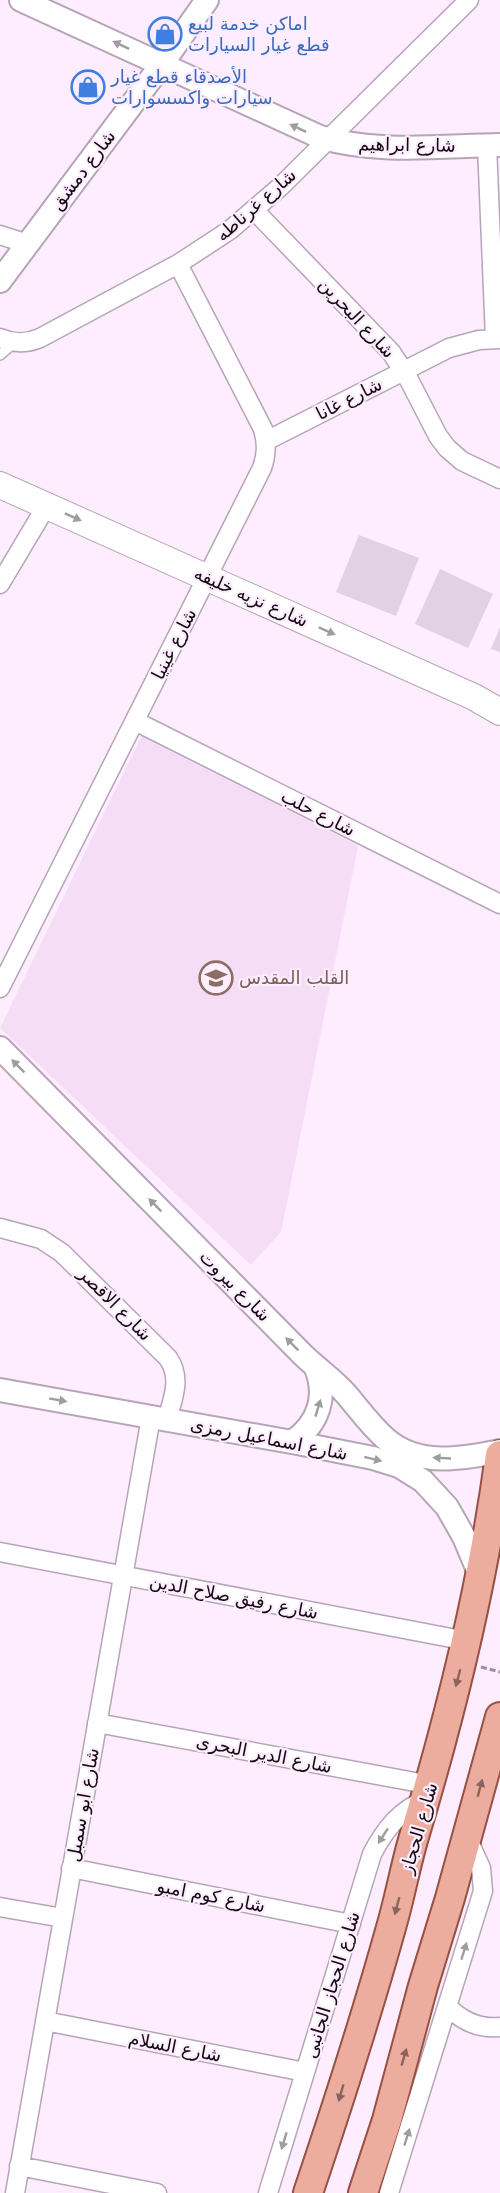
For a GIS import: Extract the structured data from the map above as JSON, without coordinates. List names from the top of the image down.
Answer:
{
  "streets": {
    "main road": ["شارع نزيه خليفه", "شارع الحجاز"],
    "street": [
      "شارع ابراهيم",
      "شارع دمشق",
      "شارع غرناطه",
      "شارع البحرين",
      "شارع غانا",
      "شارع غينيا",
      "شارع حلب",
      "شارع بيروت",
      "شارع الاقصر",
      "شارع اسماعيل رمزى",
      "شارع رفيق صلاح الدين",
      "شارع الدير البحرى",
      "شارع ابو سمبل",
      "شارع كوم امبو",
      "شارع الحجاز الجانبى",
      "شارع السلام"
    ]
  },
  "crossings": [
    ["شارع ابراهيم", "شارع دمشق"],
    ["شارع ابراهيم", "شارع غرناطه"],
    ["شارع غرناطه", "شارع البحرين"],
    ["شارع البحرين", "شارع غانا"],
    ["شارع غانا", "شارع غينيا"],
    ["شارع نزيه خليفه", "شارع غينيا"],
    ["شارع غينيا", "شارع حلب"],
    ["شارع بيروت", "شارع الحجاز"],
    ["شارع الاقصر", "شارع اسماعيل رمزى"],
    ["شارع الاقصر", "شارع ابو سمبل"],
    ["شارع اسماعيل رمزى", "شارع ابو سمبل"],
    ["شارع اسماعيل رمزى", "شارع الحجاز"],
    ["شارع رفيق صلاح الدين", "شارع ابو سمبل"],
    ["شارع رفيق صلاح الدين", "شارع الحجاز"],
    ["شارع الدير البحرى", "شارع ابو سمبل"],
    ["شارع الدير البحرى", "شارع الحجاز"],
    ["شارع الدير البحرى", "شارع الحجاز الجانبى"],
    ["شارع ابو سمبل", "شارع كوم امبو"],
    ["شارع ابو سمبل", "شارع السلام"],
    ["شارع الحجاز", "شارع الحجاز الجانبى"],
    ["شارع كوم امبو", "شارع الحجاز الجانبى"],
    ["شارع الحجاز الجانبى", "شارع السلام"]
  ],
  "one_way": [
    "شارع ابراهيم",
    "شارع نزيه خليفه",
    "شارع بيروت",
    "شارع اسماعيل رمزى"
  ],
  "places": {
    "shop": ["اماكن خدمة لبيع قطع غيار السيارات", "الأصدقاء قطع غيار سيارات واكسسوارات"],
    "school or university": ["القلب المقدس"]
  }
}
